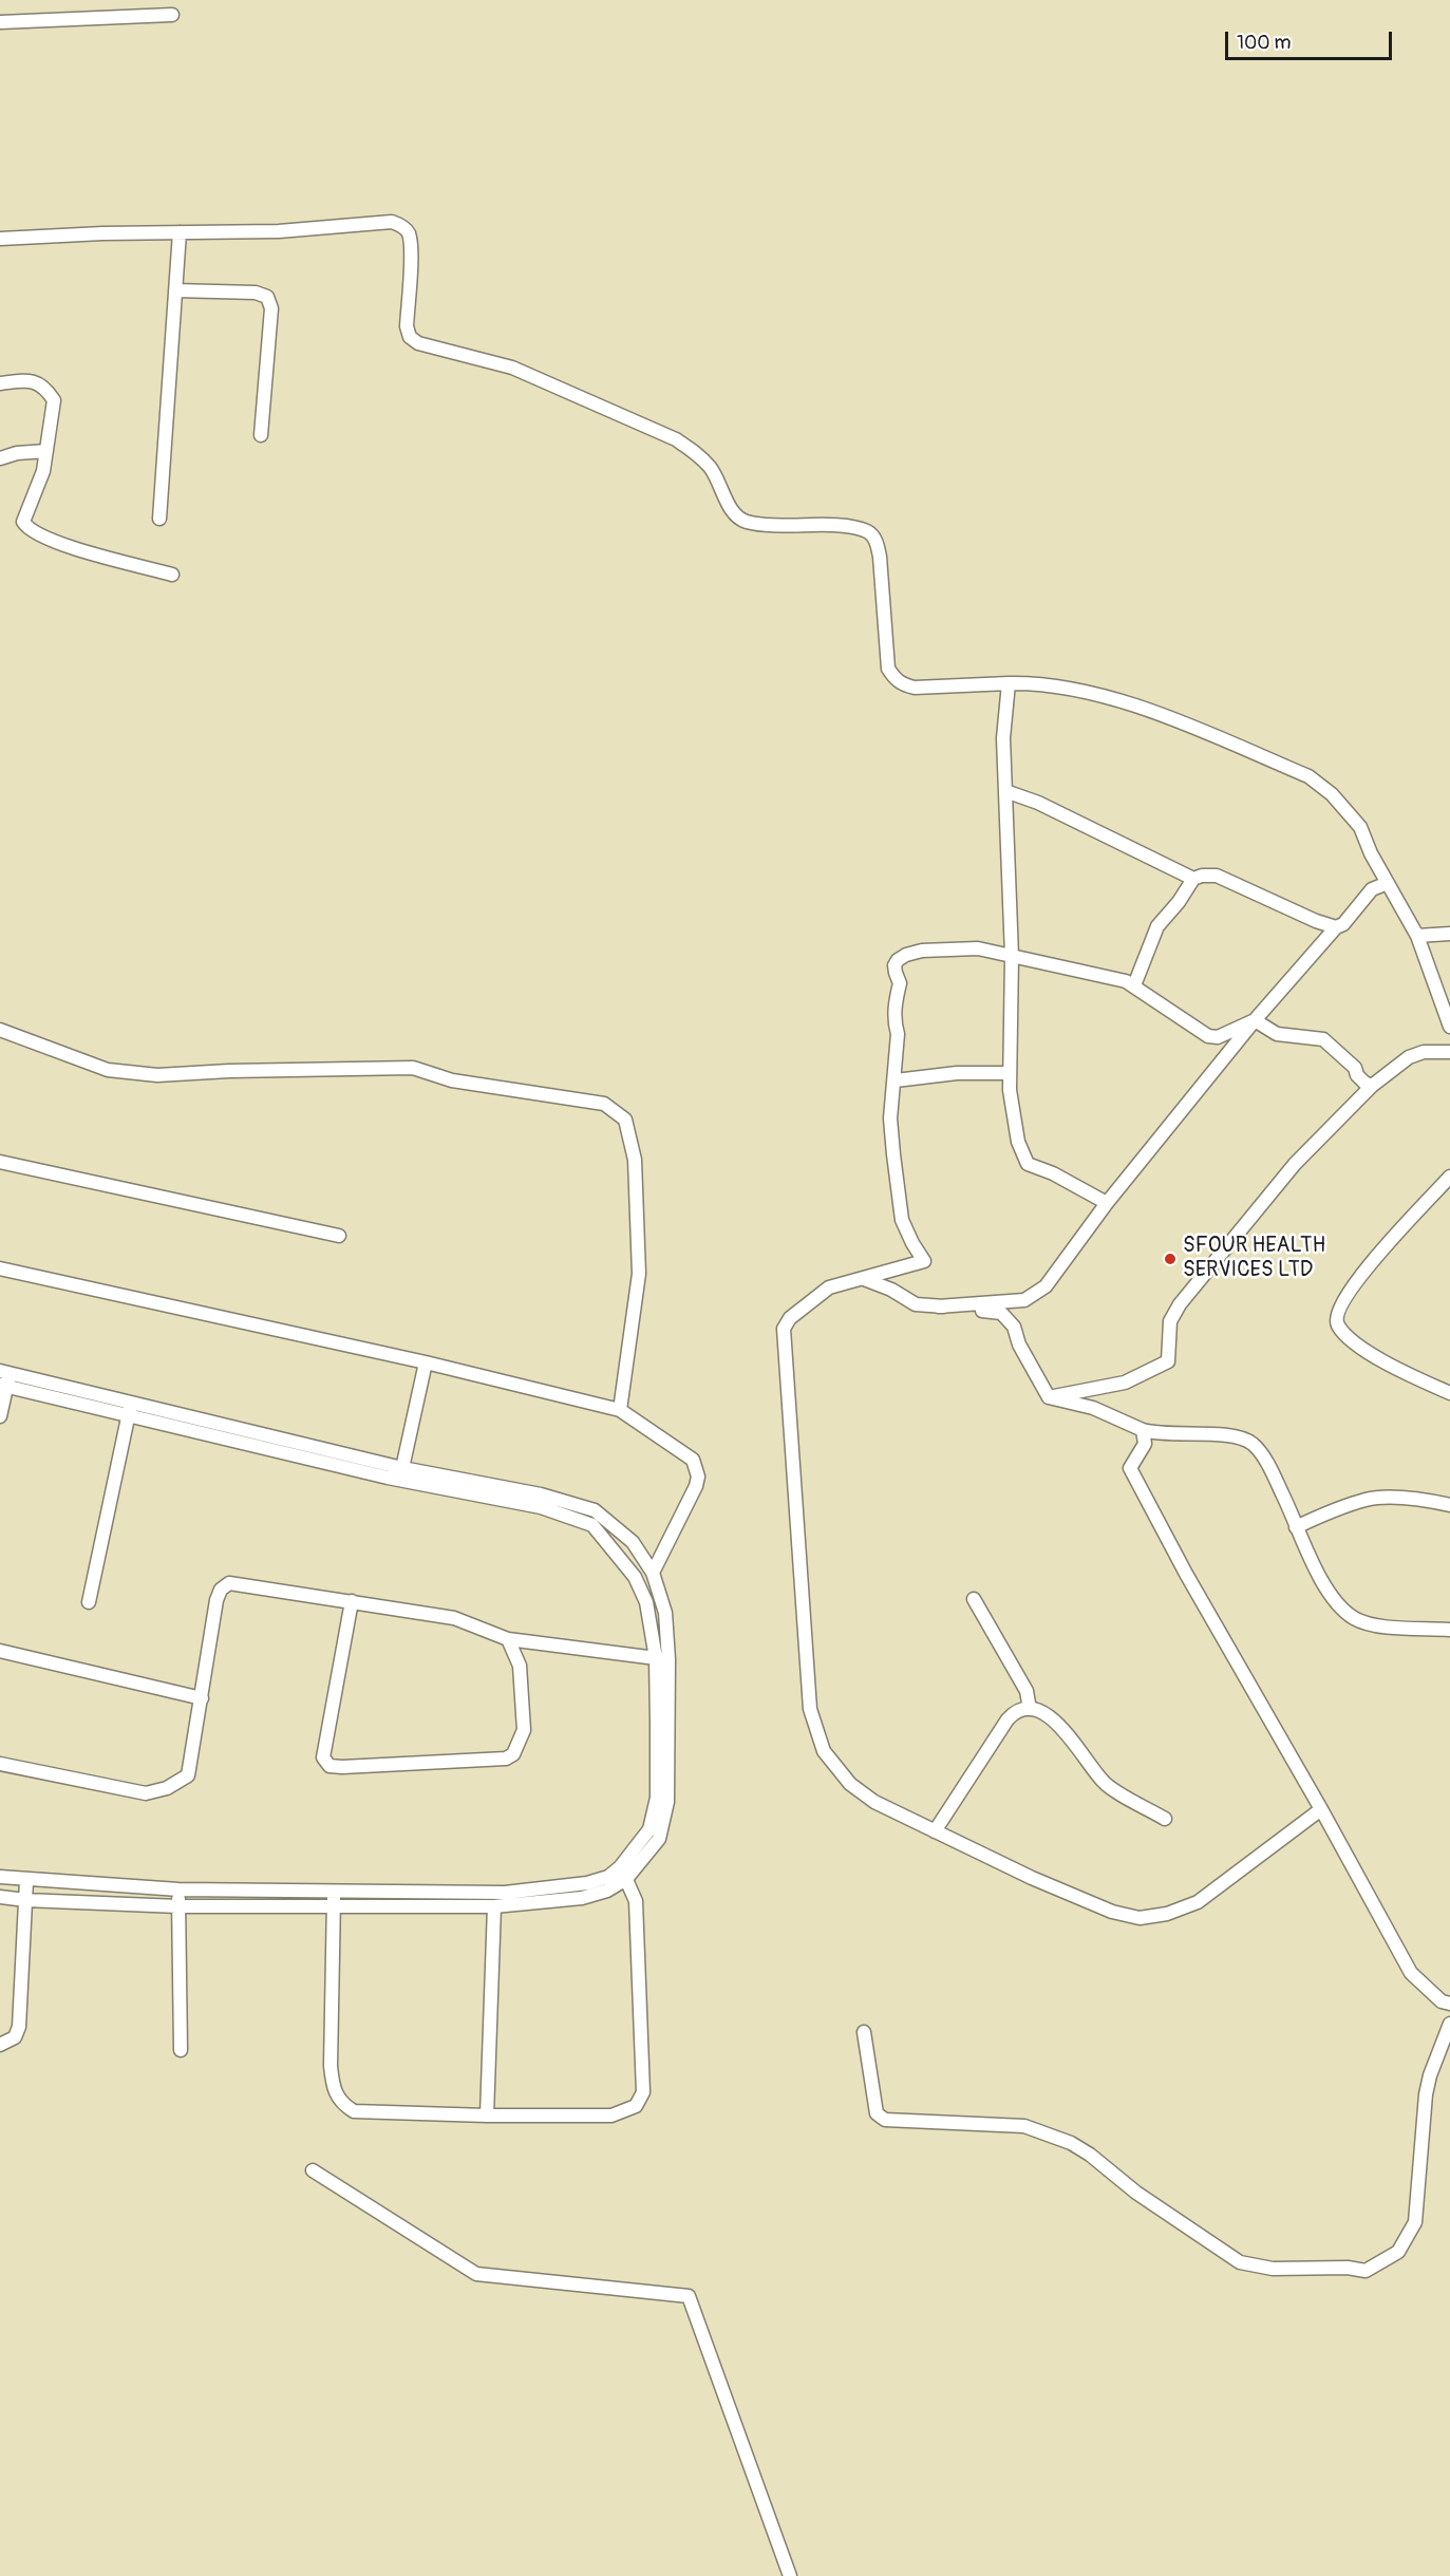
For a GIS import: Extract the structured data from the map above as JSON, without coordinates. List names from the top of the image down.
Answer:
{
  "places": ["SFOUR HEALTH SERVICES LTD"],
  "scale_bar": "100 m"
}
